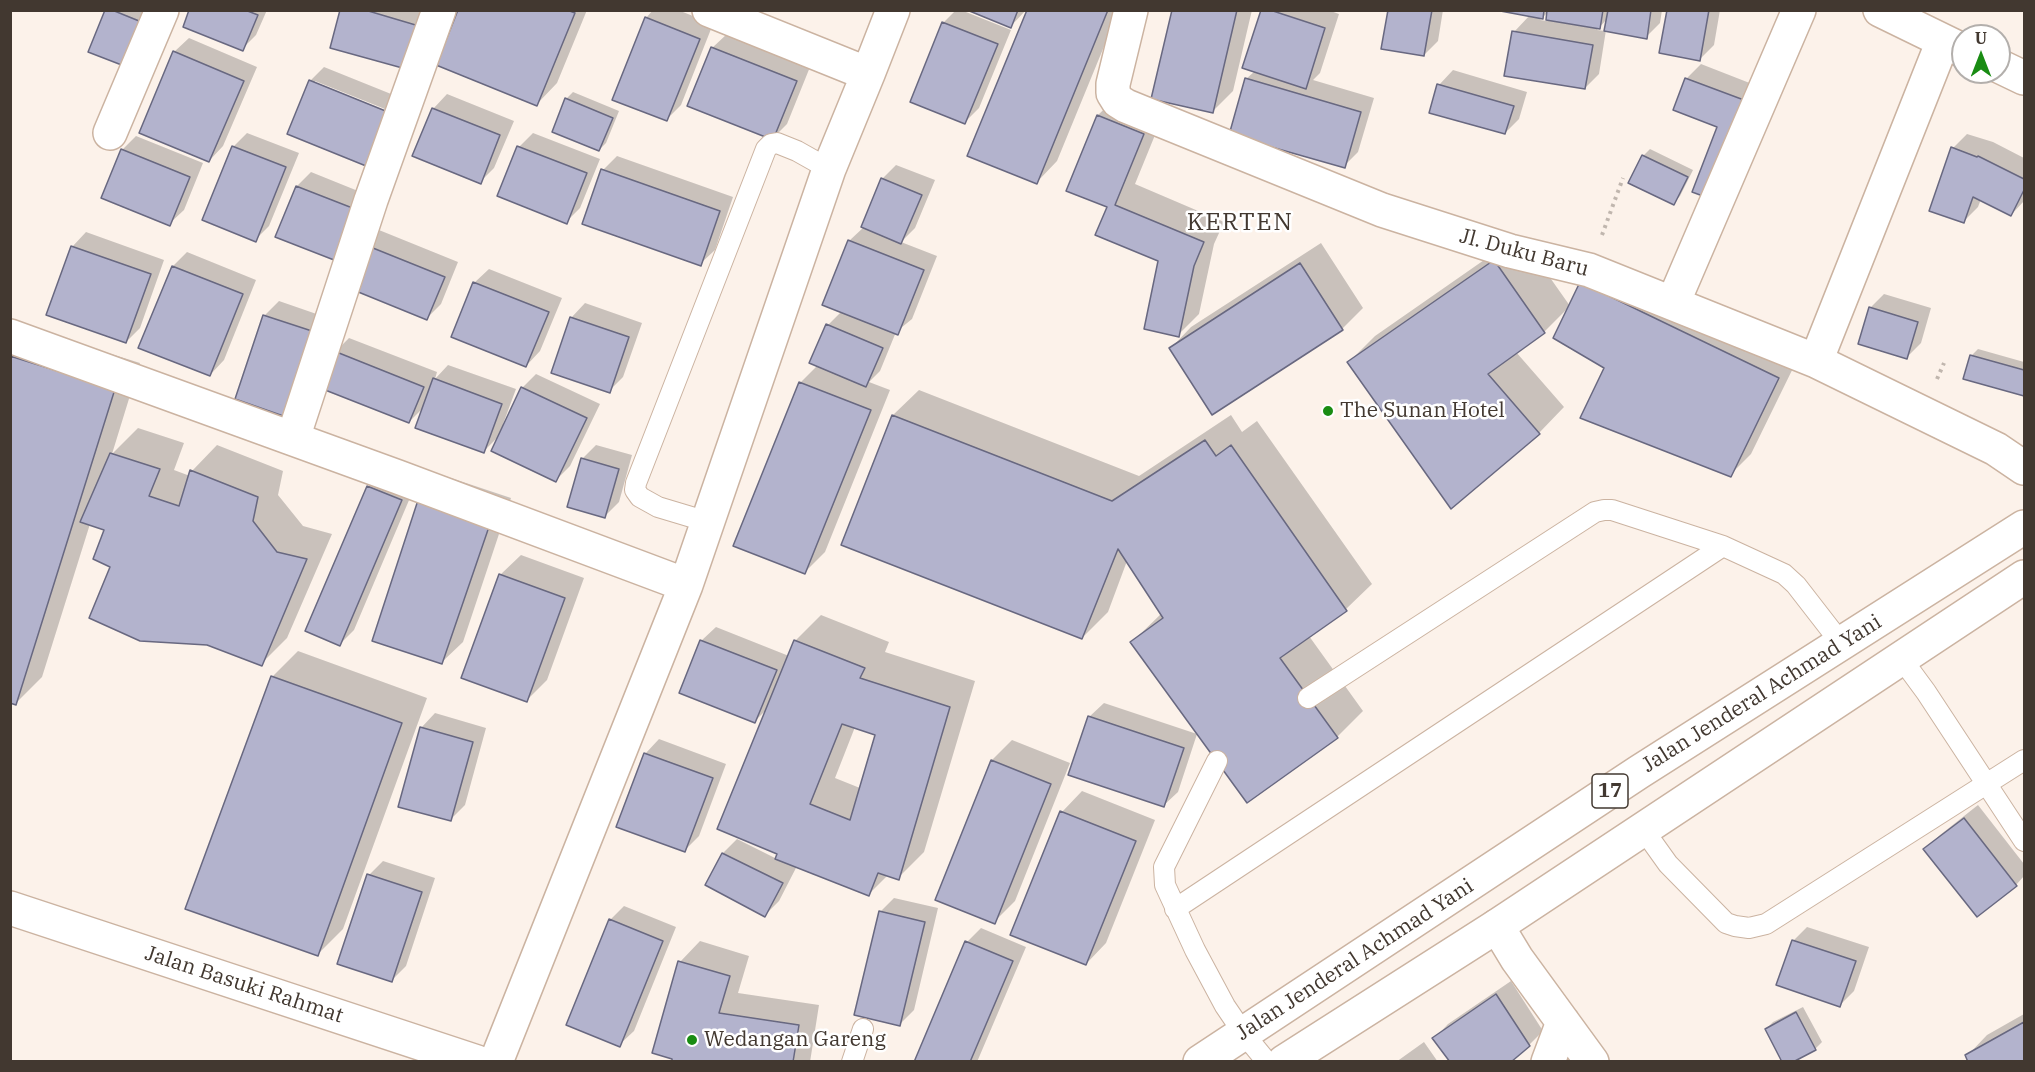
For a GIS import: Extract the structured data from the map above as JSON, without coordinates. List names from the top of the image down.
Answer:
{
  "streets": {
    "main road": [
      "Jl. Duku Baru",
      "Jalan Jenderal Achmad Yani",
      "17",
      "Jalan Basuki Rahmat"
    ]
  },
  "districts": ["KERTEN"],
  "places": ["The Sunan Hotel", "Wedangan Gareng"],
  "north": "top"
}
